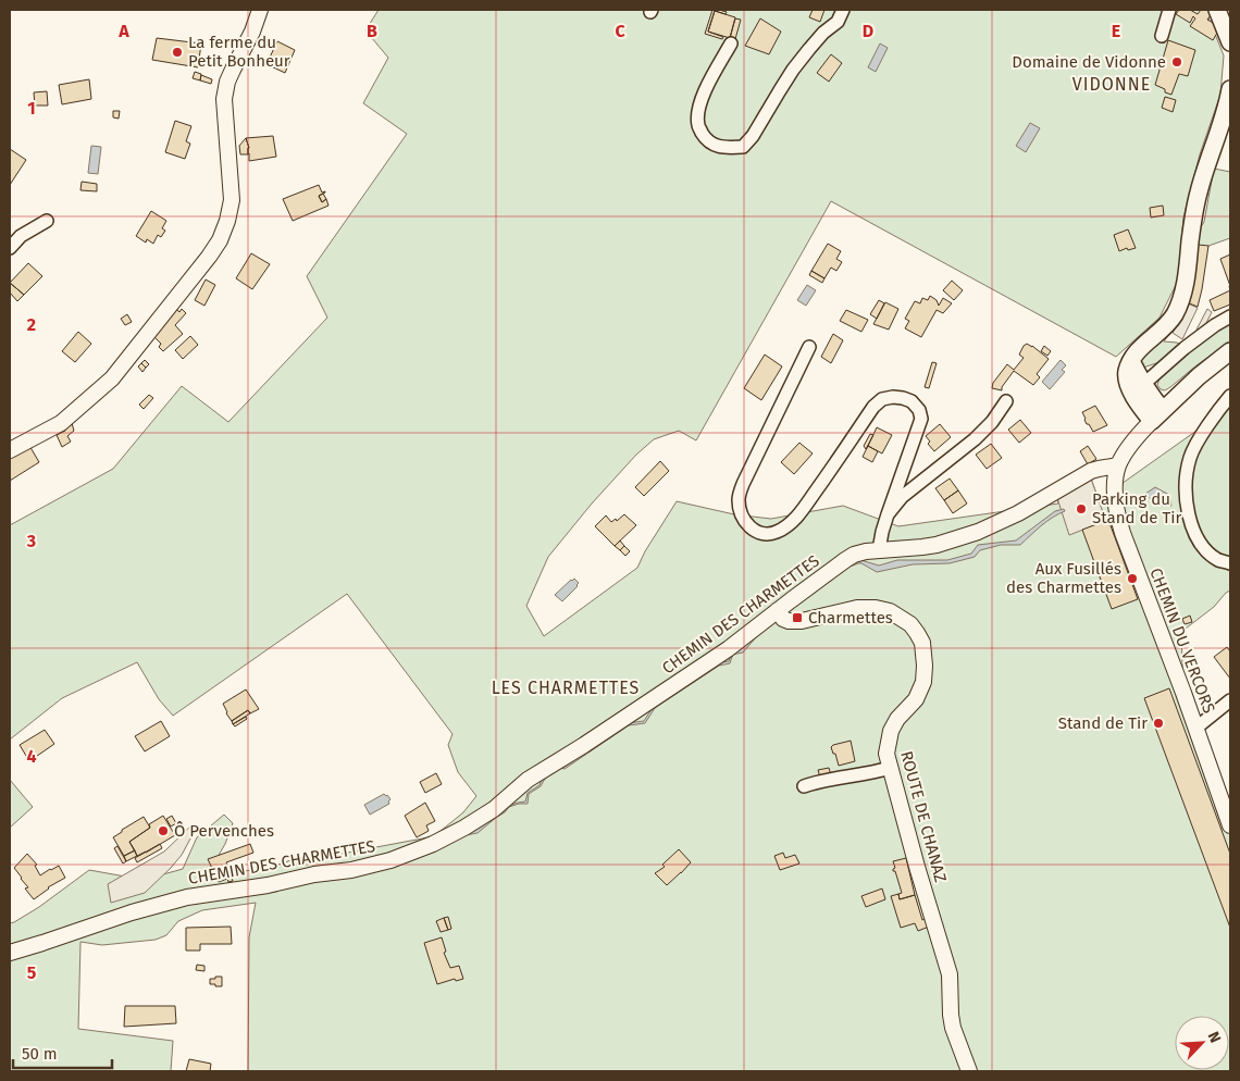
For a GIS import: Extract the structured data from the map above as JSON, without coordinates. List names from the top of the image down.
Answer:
{
  "streets": {
    "street": ["CHEMIN DES CHARMETTES", "CHEMIN DU VERCORS", "ROUTE DE CHANAZ"]
  },
  "crossings": [
    ["CHEMIN DES CHARMETTES", "CHEMIN DU VERCORS"],
    ["CHEMIN DES CHARMETTES", "ROUTE DE CHANAZ"]
  ],
  "districts": ["VIDONNE", "LES CHARMETTES"],
  "places": {
    "other": [
      "La ferme du Petit Bonheur",
      "Domaine de Vidonne",
      "Parking du Stand de Tir",
      "Aux Fusillés des Charmettes",
      "Stand de Tir",
      "Ô Pervenches"
    ],
    "transit": ["Charmettes"]
  },
  "scale_bar": "50 m",
  "north": "top right",
  "grid": {
    "columns": [
      "A",
      "B",
      "C",
      "D",
      "E"
    ],
    "rows": [
      "1",
      "2",
      "3",
      "4",
      "5"
    ]
  }
}
